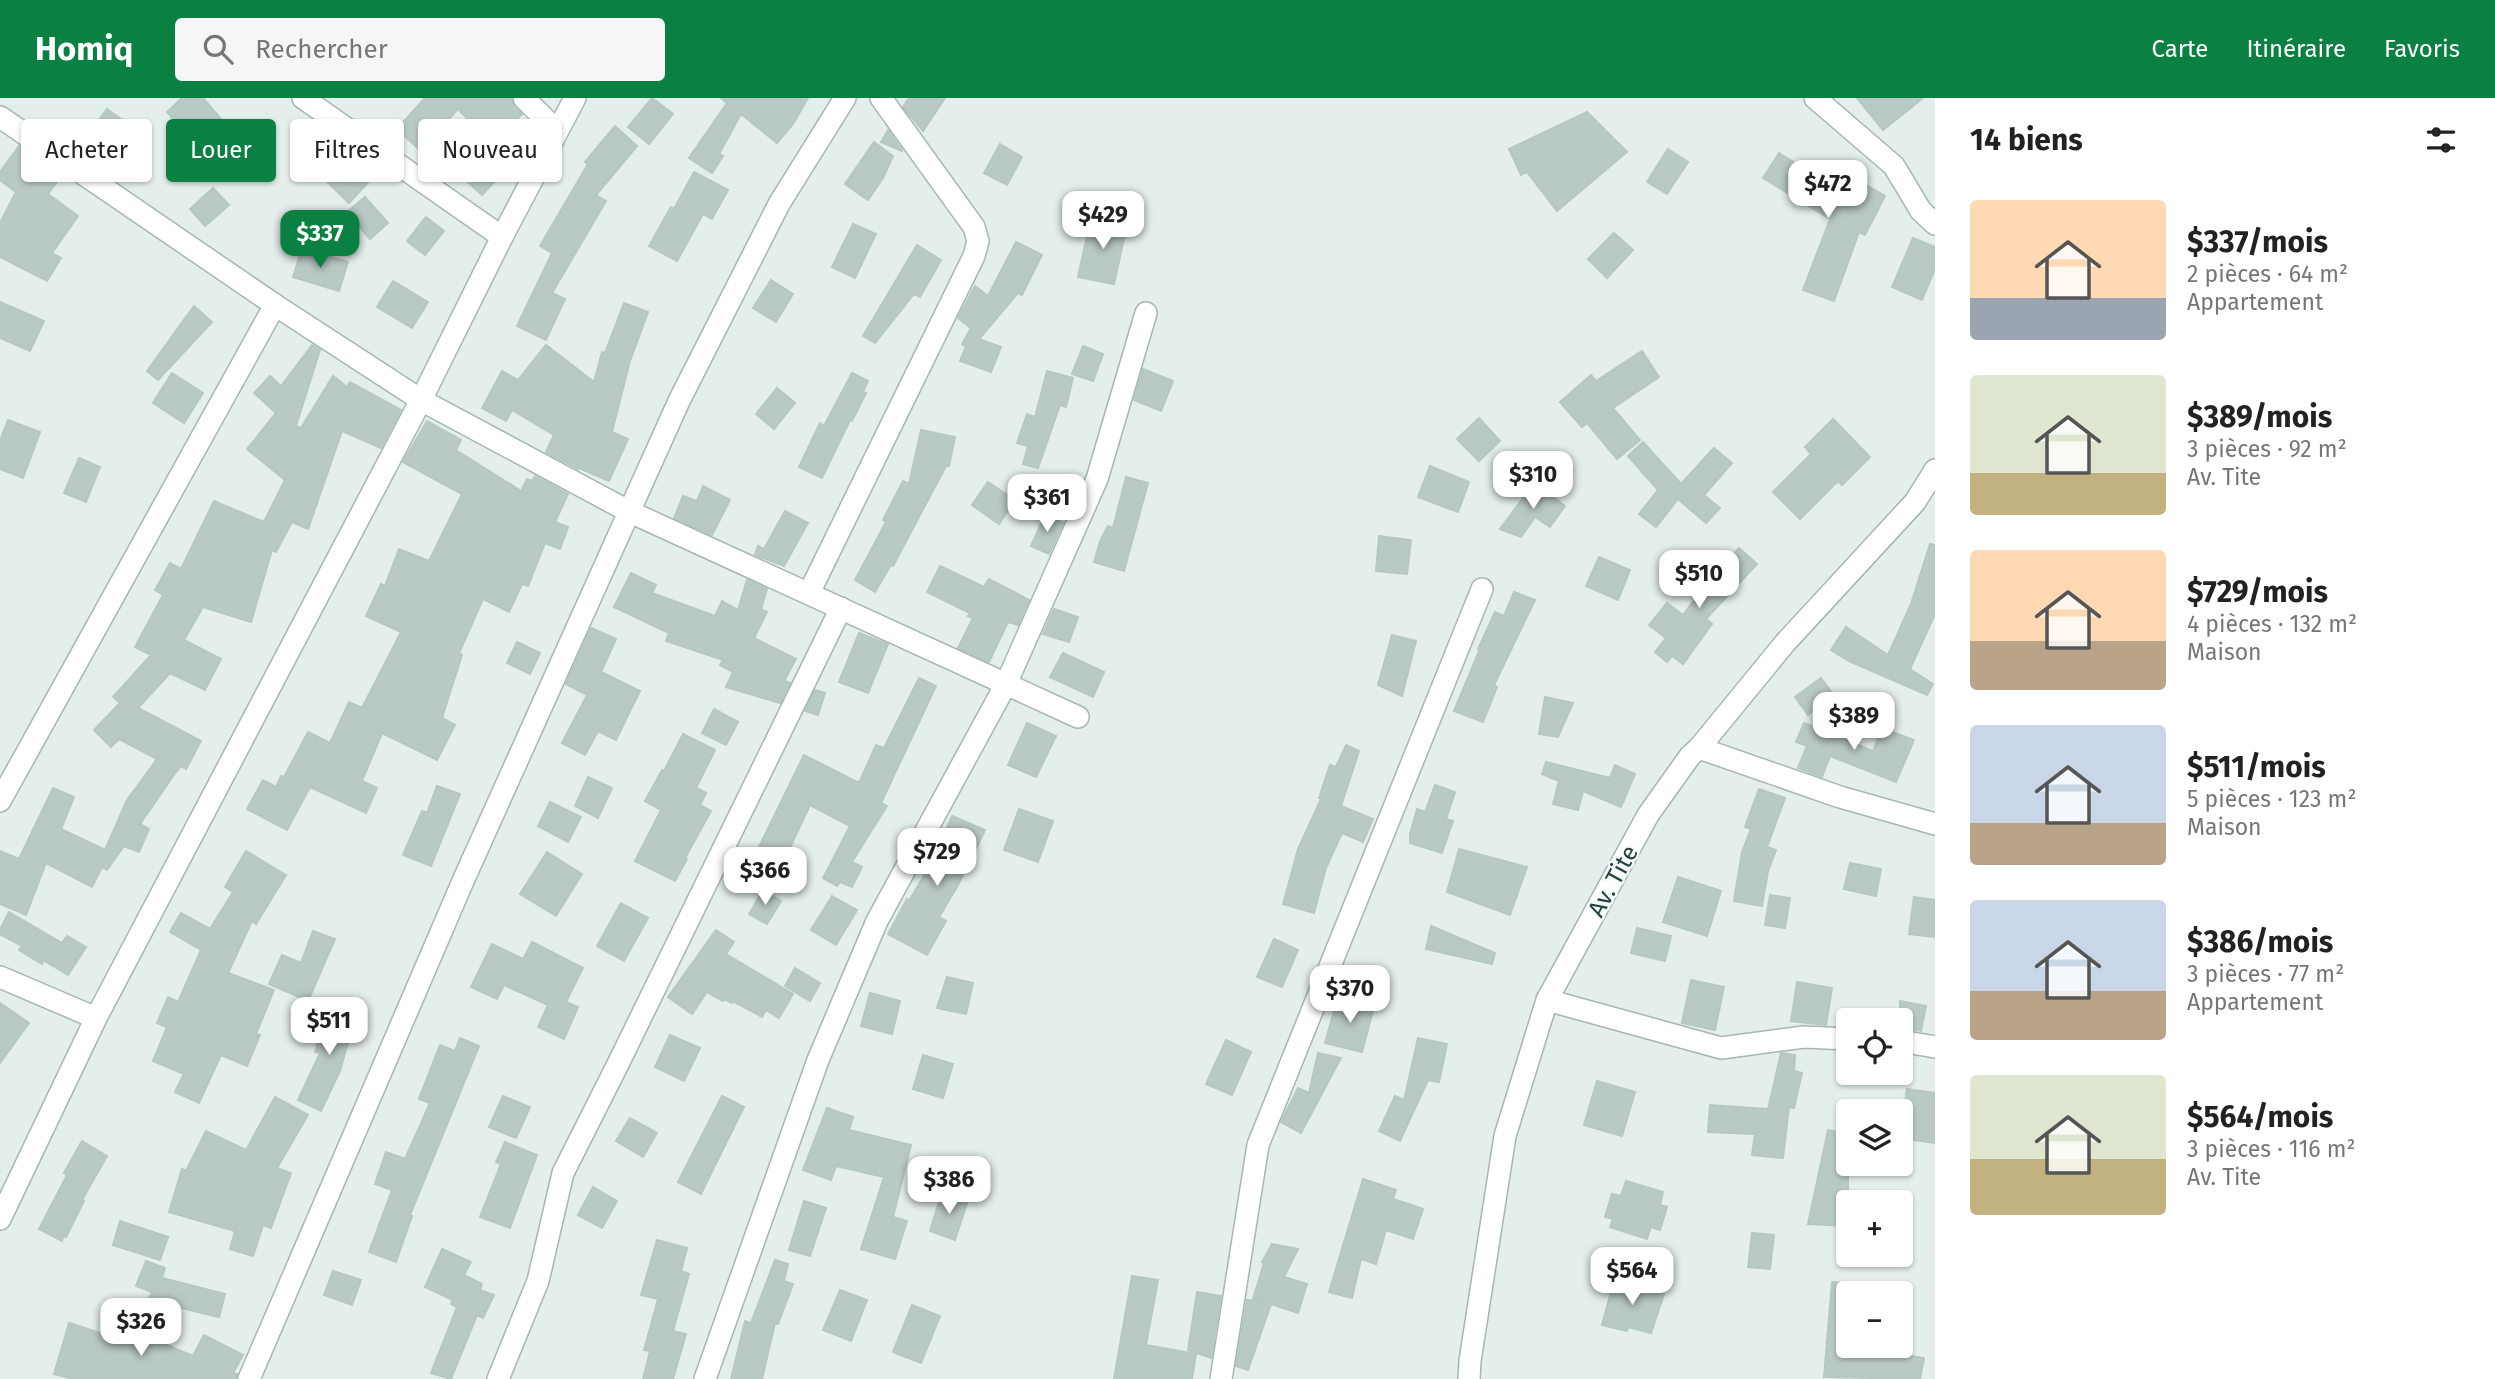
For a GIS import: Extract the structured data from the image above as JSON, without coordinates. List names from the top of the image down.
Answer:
{
  "streets": {
    "street": ["Av. Tite"]
  },
  "page": {
    "header": "Homiq",
    "search": "Rechercher",
    "nav": ["Carte", "Itinéraire", "Favoris"],
    "heading": "14 biens",
    "chip": [
      "Acheter",
      "Louer",
      "Filtres",
      "Nouveau"
    ],
    "price": [
      "$472",
      "$429",
      "$337",
      "$310",
      "$361",
      "$510",
      "$389",
      "$729",
      "$366",
      "$370",
      "$511",
      "$386",
      "$564",
      "$326"
    ],
    "list": [
      {
        "name": "$337/mois",
        "note": "2 pièces · 64 m² · Appartement"
      },
      {
        "name": "$389/mois",
        "note": "3 pièces · 92 m² · Av. Tite"
      },
      {
        "name": "$729/mois",
        "note": "4 pièces · 132 m² · Maison"
      },
      {
        "name": "$511/mois",
        "note": "5 pièces · 123 m² · Maison"
      },
      {
        "name": "$386/mois",
        "note": "3 pièces · 77 m² · Appartement"
      },
      {
        "name": "$564/mois",
        "note": "3 pièces · 116 m² · Av. Tite"
      }
    ],
    "map_buttons": ["+", "−"]
  }
}
